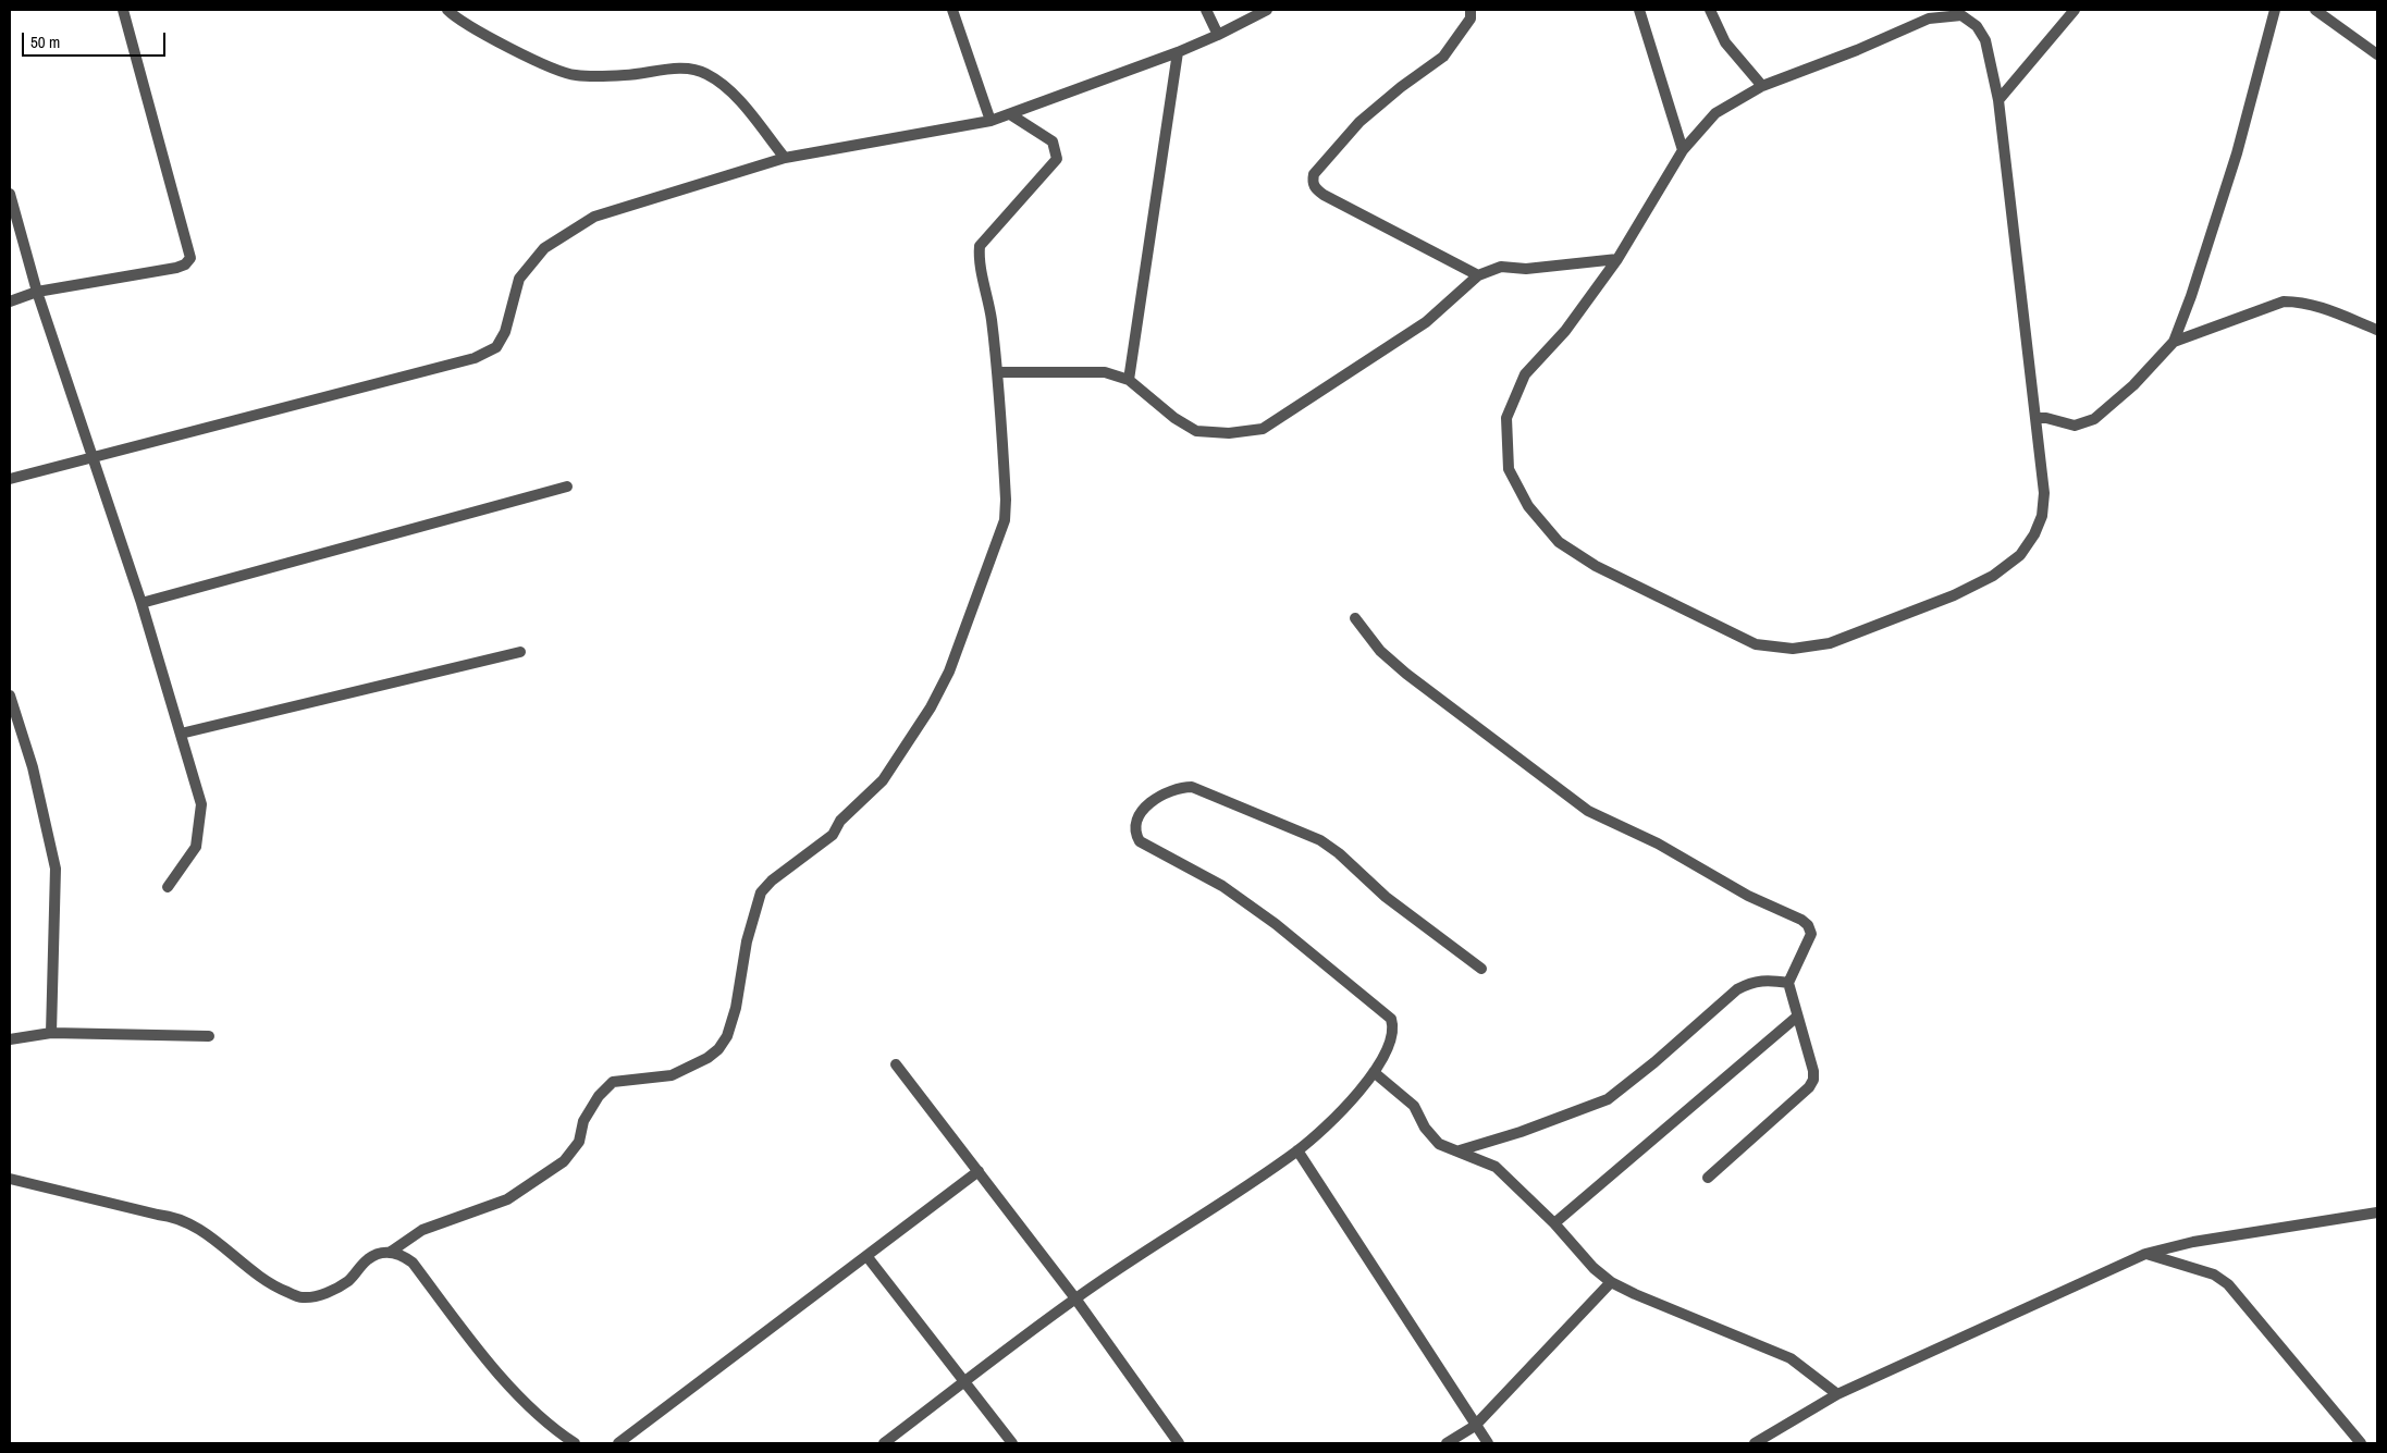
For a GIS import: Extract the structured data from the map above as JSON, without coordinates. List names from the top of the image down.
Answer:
{
  "scale_bar": "50 m"
}
